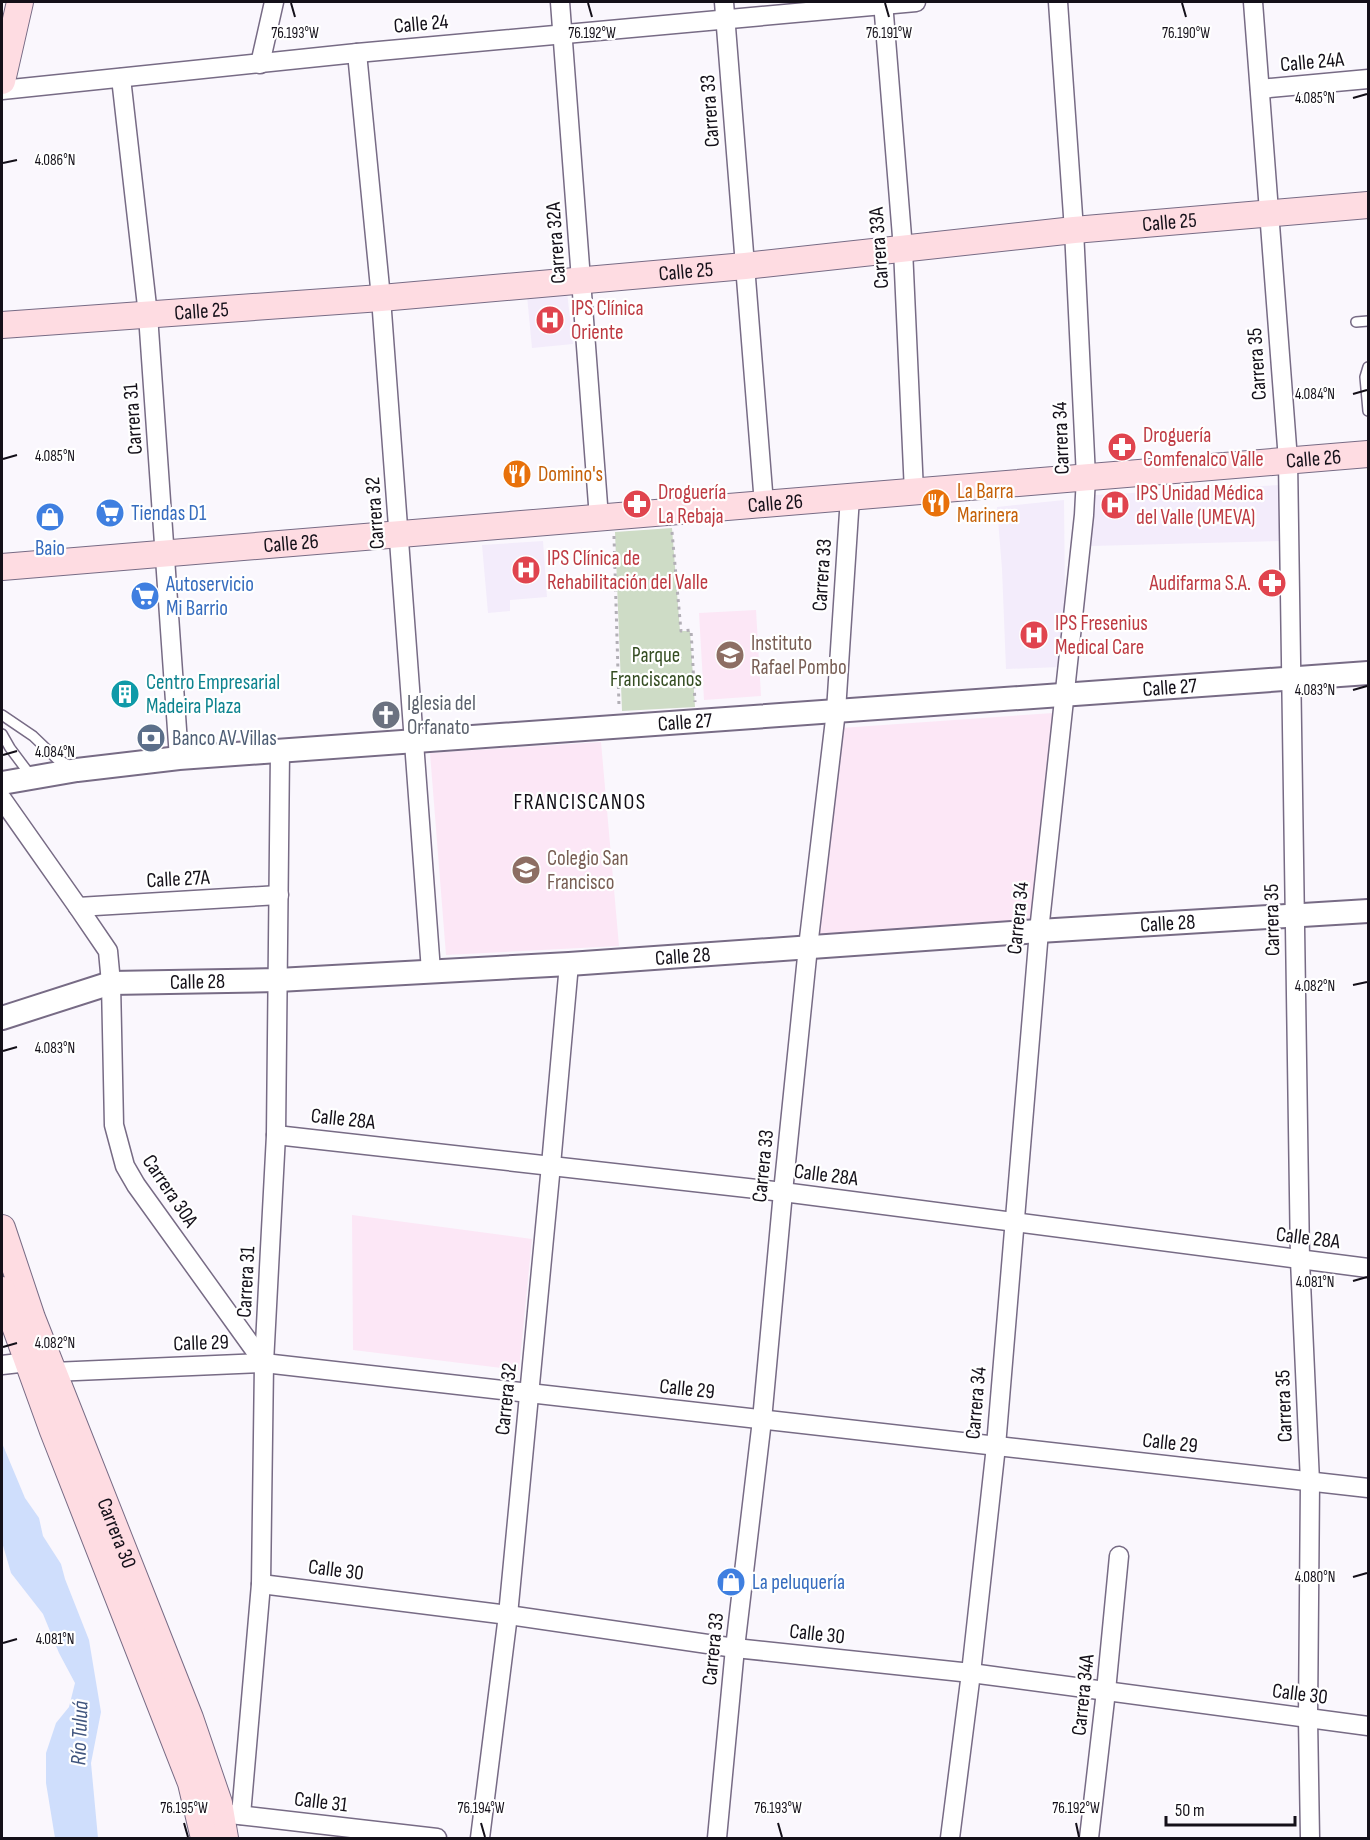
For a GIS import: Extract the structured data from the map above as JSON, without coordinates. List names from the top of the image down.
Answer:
{
  "streets": {
    "main road": ["Calle 25", "Calle 26", "Carrera 30"],
    "street": [
      "Calle 24",
      "Calle 24A",
      "Carrera 33",
      "Carrera 32A",
      "Carrera 33A",
      "Carrera 35",
      "Carrera 31",
      "Carrera 34",
      "Carrera 32",
      "Calle 27",
      "Calle 27A",
      "Calle 28",
      "Calle 28A",
      "Carrera 30A",
      "Calle 29",
      "Calle 30",
      "Carrera 34A",
      "Calle 31"
    ]
  },
  "crossings": [
    ["Calle 24", "Carrera 33"],
    ["Calle 24", "Carrera 32A"],
    ["Calle 24", "Carrera 33A"],
    ["Calle 24", "Carrera 31"],
    ["Calle 24", "Carrera 32"],
    ["Calle 24A", "Carrera 35"],
    ["Carrera 33", "Calle 25"],
    ["Carrera 33", "Calle 26"],
    ["Carrera 33", "Calle 27"],
    ["Carrera 33", "Calle 28"],
    ["Carrera 33", "Calle 28A"],
    ["Carrera 33", "Calle 29"],
    ["Carrera 33", "Calle 30"],
    ["Calle 25", "Carrera 32A"],
    ["Calle 25", "Carrera 33A"],
    ["Calle 25", "Carrera 35"],
    ["Calle 25", "Carrera 31"],
    ["Calle 25", "Carrera 34"],
    ["Calle 25", "Carrera 32"],
    ["Carrera 32A", "Calle 26"],
    ["Carrera 33A", "Calle 26"],
    ["Carrera 35", "Calle 26"],
    ["Carrera 35", "Calle 27"],
    ["Carrera 35", "Calle 28"],
    ["Carrera 35", "Calle 28A"],
    ["Carrera 35", "Calle 29"],
    ["Carrera 35", "Calle 30"],
    ["Carrera 31", "Calle 26"],
    ["Carrera 31", "Calle 27"],
    ["Carrera 31", "Calle 27A"],
    ["Carrera 31", "Calle 28"],
    ["Carrera 31", "Calle 28A"],
    ["Carrera 31", "Carrera 30A"],
    ["Carrera 31", "Calle 29"],
    ["Carrera 31", "Carrera 30"],
    ["Carrera 31", "Calle 30"],
    ["Carrera 31", "Calle 31"],
    ["Carrera 34", "Calle 26"],
    ["Carrera 34", "Calle 27"],
    ["Carrera 34", "Calle 28"],
    ["Carrera 34", "Calle 28A"],
    ["Carrera 34", "Calle 29"],
    ["Carrera 34", "Calle 30"],
    ["Calle 26", "Carrera 32"],
    ["Carrera 32", "Calle 27"],
    ["Carrera 32", "Calle 28"],
    ["Carrera 32", "Calle 28A"],
    ["Carrera 32", "Calle 29"],
    ["Carrera 32", "Calle 30"],
    ["Calle 27A", "Carrera 30A"],
    ["Calle 28", "Carrera 30A"],
    ["Carrera 30A", "Calle 29"],
    ["Calle 29", "Carrera 30"],
    ["Carrera 30", "Calle 31"],
    ["Calle 30", "Carrera 34A"]
  ],
  "districts": ["FRANCISCANOS"],
  "water": ["Río Tuluá"],
  "parks": ["Parque Franciscanos"],
  "places": {
    "hospital": [
      "IPS Clínica Oriente",
      "IPS Unidad Médica del Valle (UMEVA)",
      "IPS Clínica de Rehabilitación del Valle",
      "IPS Fresenius Medical Care"
    ],
    "pharmacy": ["Droguería Comfenalco Valle", "Droguería La Rebaja", "Audifarma S.A."],
    "restaurant": ["Domino's", "La Barra Marinera"],
    "supermarket": ["Tiendas D1", "Autoservicio Mi Barrio"],
    "shop": ["Baio", "La peluquería"],
    "school or university": ["Instituto Rafael Pombo", "Colegio San Francisco"],
    "building": ["Centro Empresarial Madeira Plaza"],
    "church": ["Iglesia del Orfanato"],
    "bank": ["Banco AV Villas"]
  },
  "scale_bar": "50 m",
  "coordinates": [
    "76.193°W",
    "76.192°W",
    "76.190°W",
    "76.191°W",
    "4.085°N",
    "4.086°N",
    "4.084°N",
    "4.083°N",
    "4.082°N",
    "4.081°N",
    "4.080°N",
    "76.195°W",
    "76.194°W"
  ]
}
